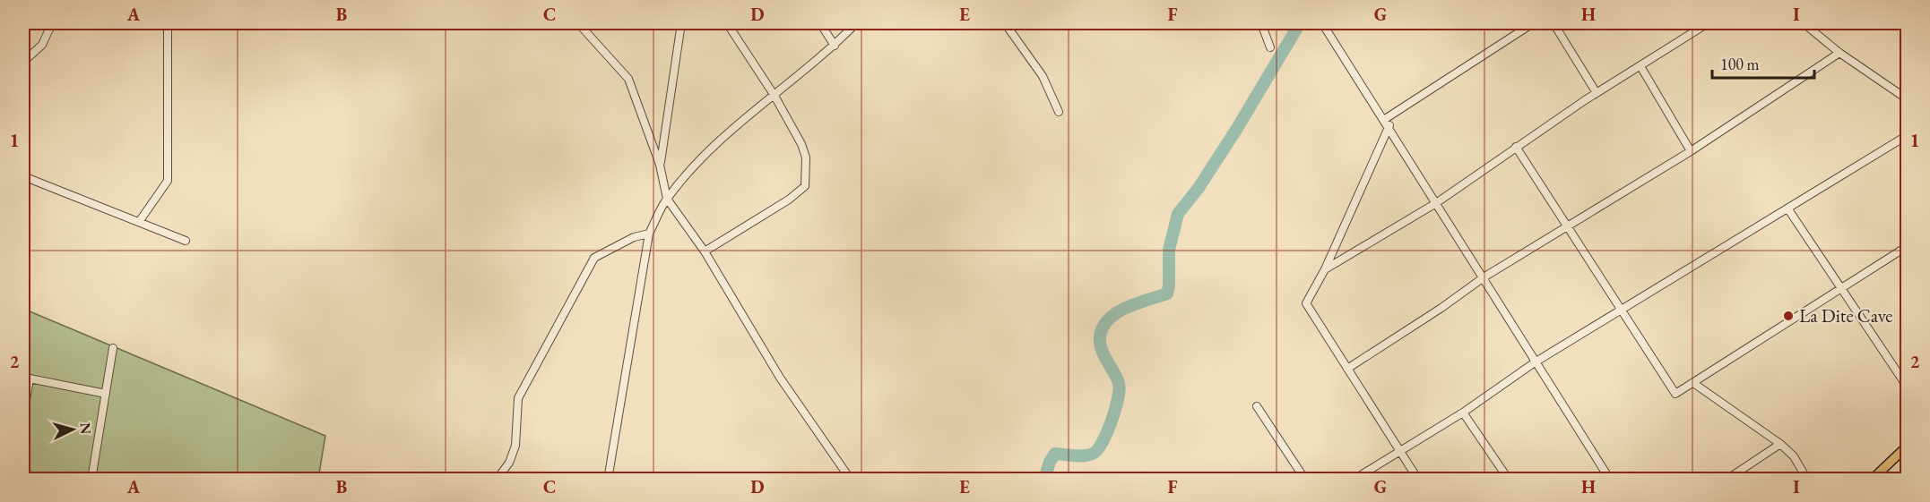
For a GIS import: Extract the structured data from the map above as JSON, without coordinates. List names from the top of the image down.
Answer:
{
  "places": ["La Dite Cave"],
  "scale_bar": "100 m",
  "north": "right",
  "grid": {
    "columns": [
      "A",
      "B",
      "C",
      "D",
      "E",
      "F",
      "G",
      "H",
      "I"
    ],
    "rows": ["1", "2"]
  }
}
